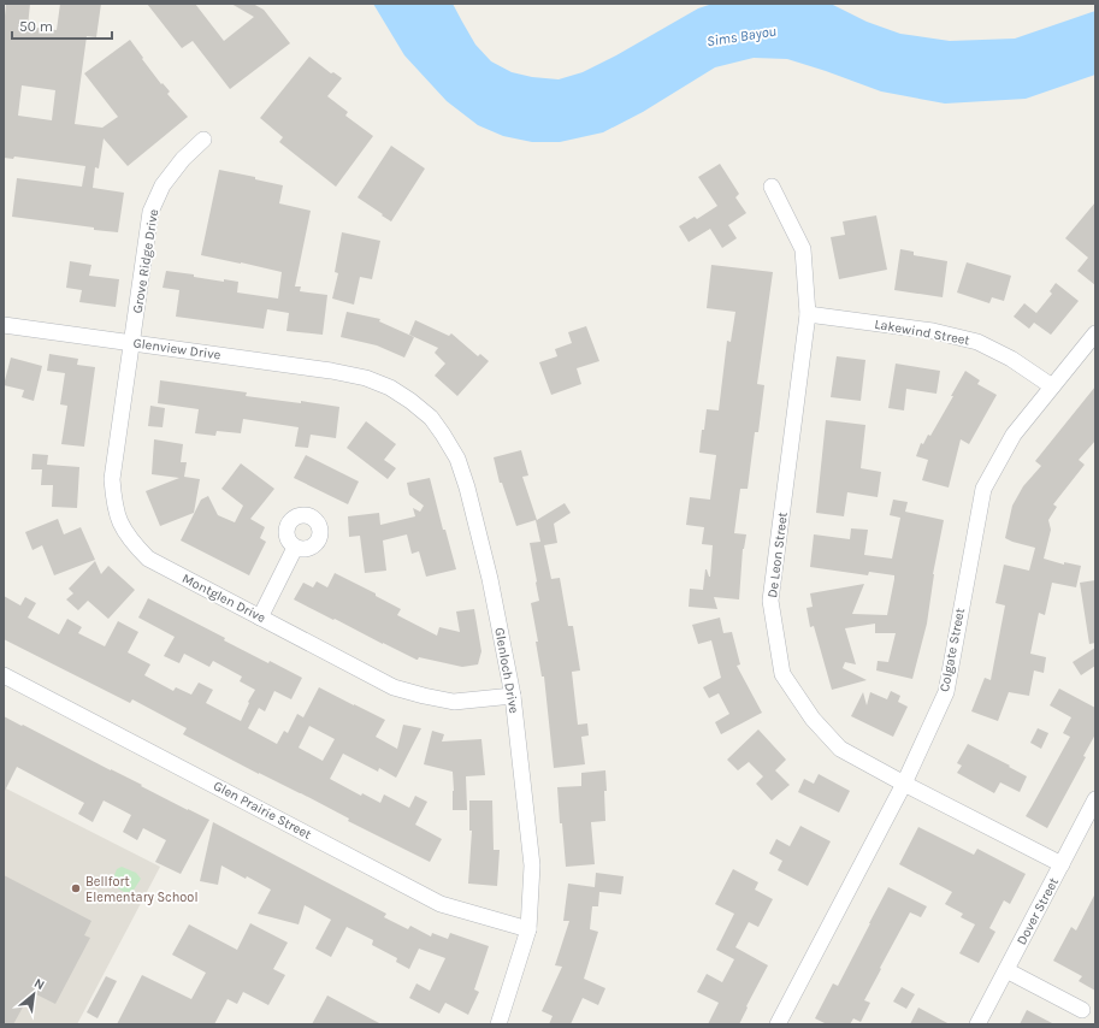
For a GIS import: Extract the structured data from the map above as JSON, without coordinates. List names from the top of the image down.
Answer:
{
  "streets": {
    "street": [
      "Grove Ridge Drive",
      "Lakewind Street",
      "Glenview Drive",
      "De Leon Street",
      "Montglen Drive",
      "Colgate Street",
      "Glenloch Drive",
      "Glen Prairie Street",
      "Dover Street"
    ]
  },
  "crossings": [
    ["Grove Ridge Drive", "Glenview Drive"],
    ["Grove Ridge Drive", "Montglen Drive"],
    ["Lakewind Street", "De Leon Street"],
    ["Lakewind Street", "Colgate Street"],
    ["Glenview Drive", "Montglen Drive"],
    ["Glenview Drive", "Glenloch Drive"],
    ["De Leon Street", "Colgate Street"],
    ["De Leon Street", "Dover Street"],
    ["Montglen Drive", "Glenloch Drive"],
    ["Glenloch Drive", "Glen Prairie Street"]
  ],
  "water": ["Sims Bayou"],
  "places": ["Bellfort Elementary School"],
  "scale_bar": "50 m",
  "north": "top right"
}
